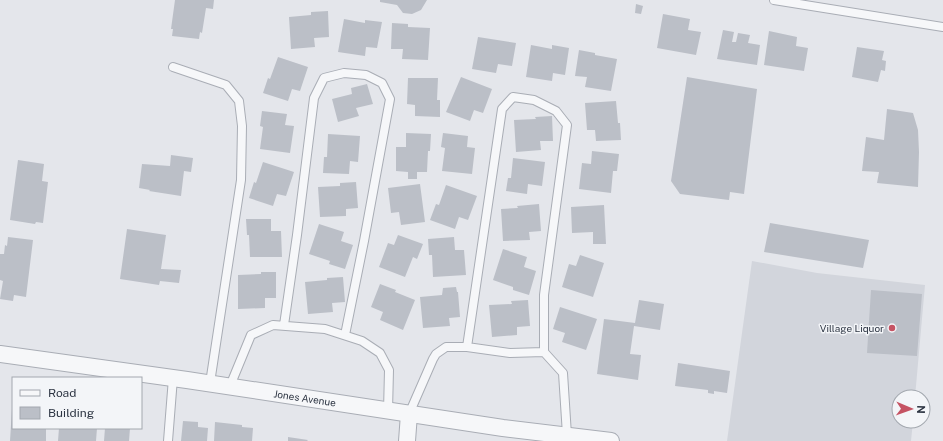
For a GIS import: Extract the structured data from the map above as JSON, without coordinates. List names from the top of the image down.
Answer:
{
  "streets": {
    "street": ["Jones Avenue"]
  },
  "places": ["Village Liquor"],
  "legend": ["Road", "Building"],
  "north": "right"
}
